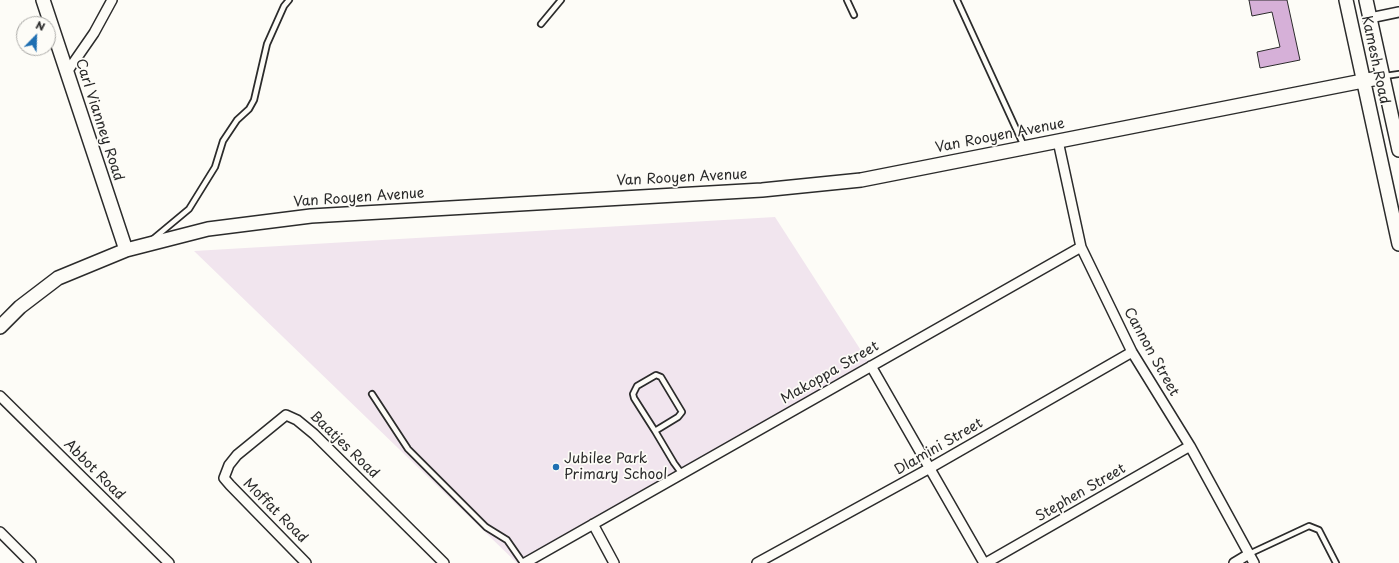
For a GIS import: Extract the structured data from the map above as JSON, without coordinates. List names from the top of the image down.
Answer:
{
  "streets": {
    "street": [
      "Kamesh Road",
      "Carl Vianney Road",
      "Van Rooyen Avenue",
      "Cannon Street",
      "Makoppa Street",
      "Baatjes Road",
      "Dlamini Street",
      "Abbot Road",
      "Stephen Street",
      "Moffat Road"
    ]
  },
  "crossings": [
    ["Kamesh Road", "Van Rooyen Avenue"],
    ["Carl Vianney Road", "Van Rooyen Avenue"],
    ["Van Rooyen Avenue", "Cannon Street"],
    ["Cannon Street", "Makoppa Street"],
    ["Cannon Street", "Dlamini Street"],
    ["Cannon Street", "Stephen Street"],
    ["Baatjes Road", "Moffat Road"]
  ],
  "places": ["Jubilee Park Primary School"],
  "north": "top right"
}
